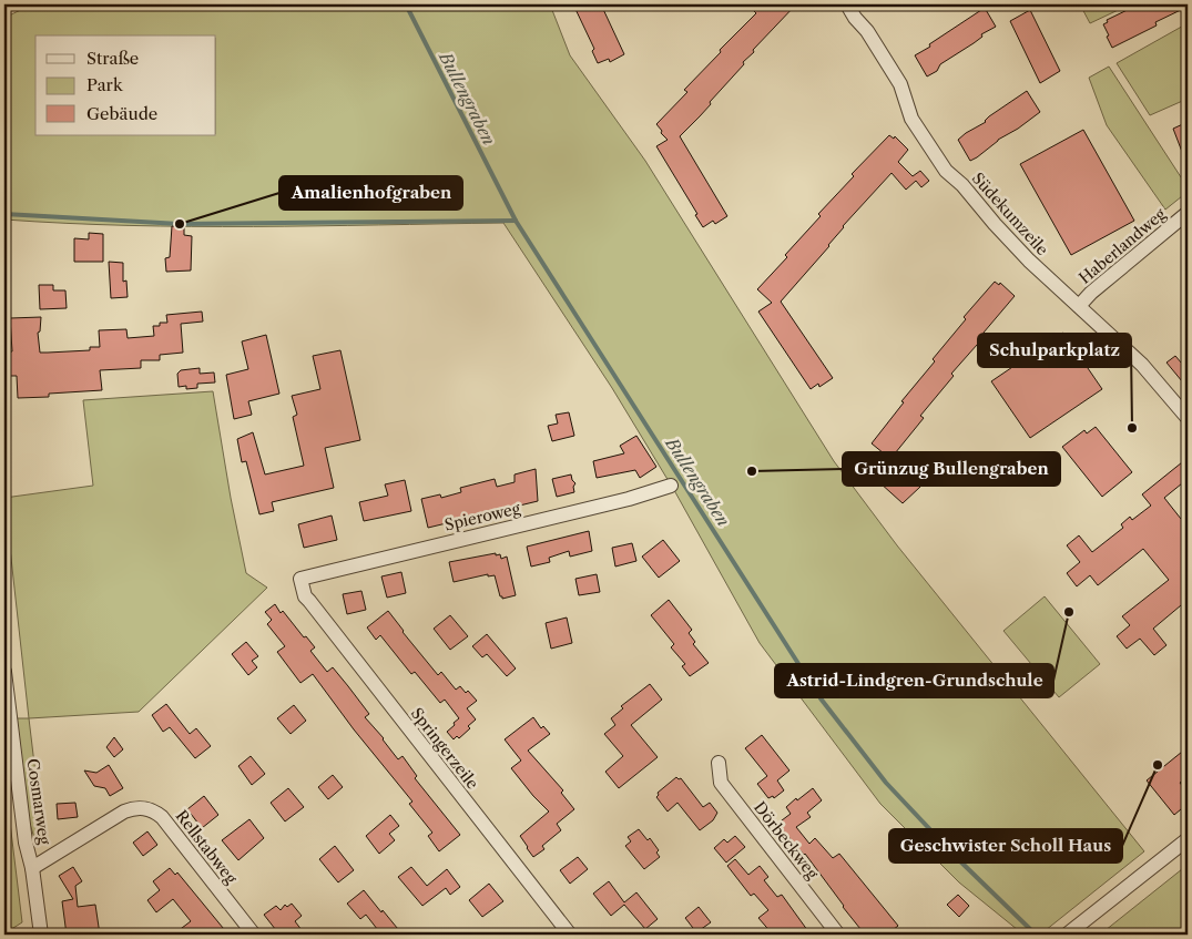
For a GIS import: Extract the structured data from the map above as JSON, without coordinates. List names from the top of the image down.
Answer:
{
  "streets": {
    "street": [
      "Südekumzeile",
      "Haberlandweg",
      "Spieroweg",
      "Springerzeile",
      "Cosmarweg",
      "Dörbeckweg",
      "Rellstabweg"
    ]
  },
  "crossings": [
    ["Südekumzeile", "Haberlandweg"],
    ["Spieroweg", "Springerzeile"],
    ["Cosmarweg", "Rellstabweg"]
  ],
  "water": ["Bullengraben"],
  "places": [
    "Amalienhofgraben",
    "Schulparkplatz",
    "Grünzug Bullengraben",
    "Astrid-Lindgren-Grundschule",
    "Geschwister Scholl Haus"
  ],
  "legend": ["Straße", "Park", "Gebäude"]
}
